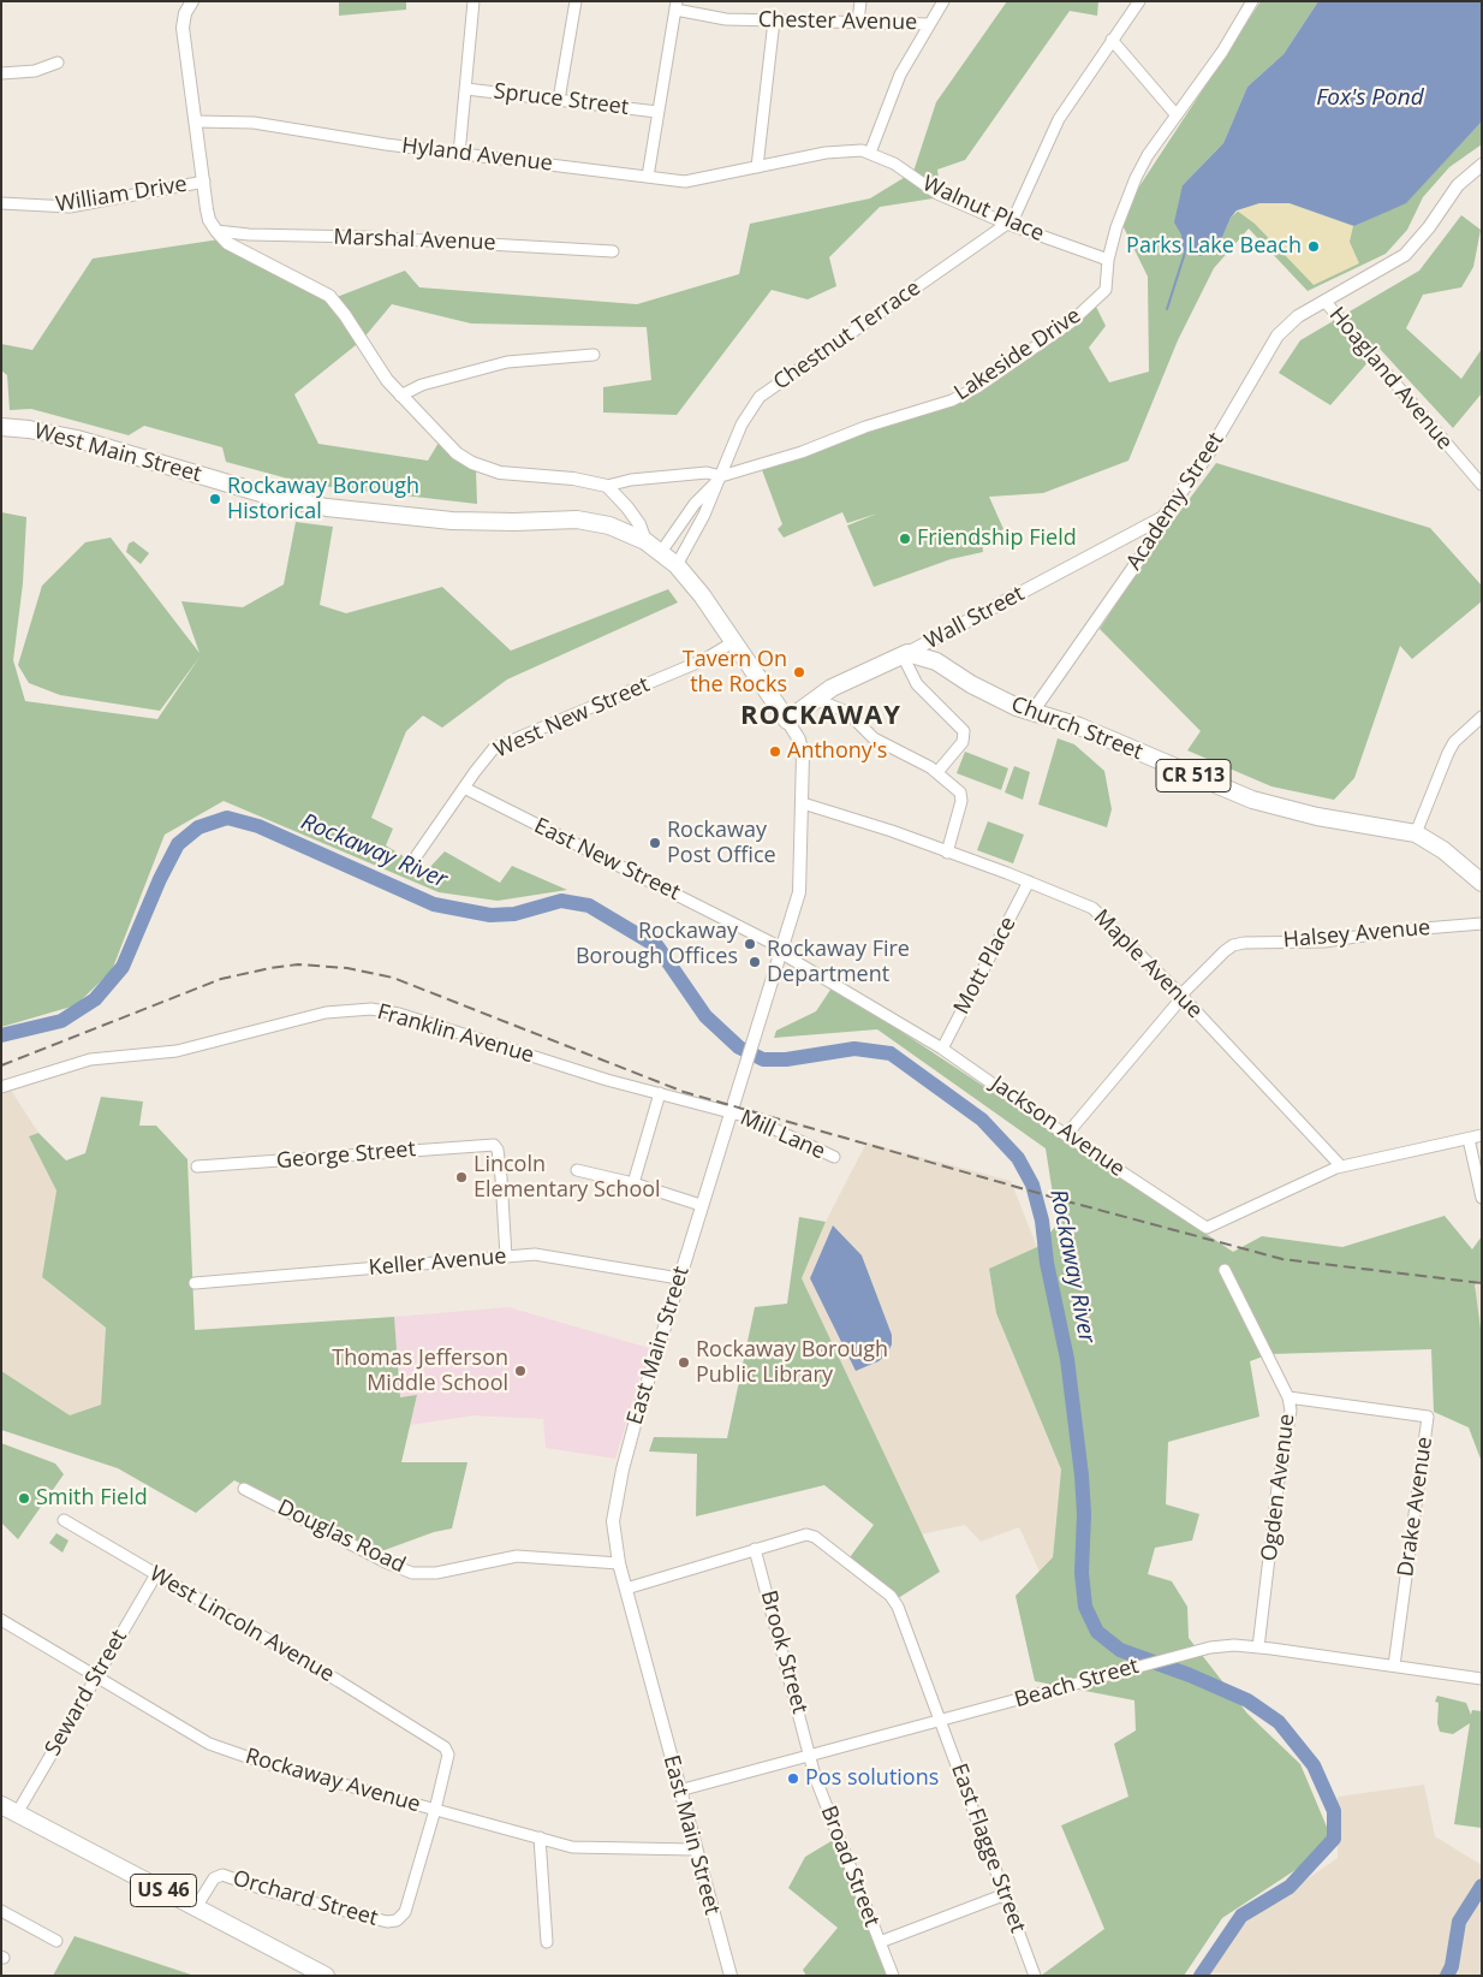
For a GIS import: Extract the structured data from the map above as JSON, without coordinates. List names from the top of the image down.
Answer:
{
  "streets": {
    "main road": [
      "West Main Street",
      "Wall Street",
      "Church Street",
      "CR 513",
      "US 46"
    ],
    "street": [
      "Chester Avenue",
      "Spruce Street",
      "Hyland Avenue",
      "William Drive",
      "Walnut Place",
      "Marshal Avenue",
      "Chestnut Terrace",
      "Lakeside Drive",
      "Hoagland Avenue",
      "Academy Street",
      "West New Street",
      "East New Street",
      "Halsey Avenue",
      "Maple Avenue",
      "Mott Place",
      "Franklin Avenue",
      "Jackson Avenue",
      "Mill Lane",
      "George Street",
      "Keller Avenue",
      "East Main Street",
      "Ogden Avenue",
      "Drake Avenue",
      "Douglas Road",
      "West Lincoln Avenue",
      "Brook Street",
      "Beach Street",
      "Seward Street",
      "Rockaway Avenue",
      "East Flagge Street",
      "Broad Street",
      "Orchard Street"
    ]
  },
  "crossings": [
    ["Hyland Avenue", "Walnut Place"],
    ["Walnut Place", "Chestnut Terrace"],
    ["Walnut Place", "Lakeside Drive"],
    ["Chestnut Terrace", "Lakeside Drive"],
    ["Chestnut Terrace", "West Main Street"],
    ["Hoagland Avenue", "Academy Street"],
    ["West Main Street", "Wall Street"],
    ["West Main Street", "West New Street"],
    ["West Main Street", "East Main Street"],
    ["Academy Street", "Wall Street"],
    ["Academy Street", "Church Street"],
    ["Wall Street", "Church Street"],
    ["Wall Street", "East Main Street"],
    ["West New Street", "East New Street"],
    ["East New Street", "Jackson Avenue"],
    ["East New Street", "East Main Street"],
    ["Halsey Avenue", "Maple Avenue"],
    ["Halsey Avenue", "Jackson Avenue"],
    ["Maple Avenue", "Mott Place"],
    ["Maple Avenue", "Jackson Avenue"],
    ["Maple Avenue", "East Main Street"],
    ["Mott Place", "Jackson Avenue"],
    ["Franklin Avenue", "Mill Lane"],
    ["Franklin Avenue", "East Main Street"],
    ["Jackson Avenue", "East Main Street"],
    ["Mill Lane", "East Main Street"],
    ["George Street", "Keller Avenue"],
    ["Keller Avenue", "East Main Street"],
    ["East Main Street", "Douglas Road"],
    ["East Main Street", "Beach Street"],
    ["East Main Street", "Rockaway Avenue"],
    ["Ogden Avenue", "Drake Avenue"],
    ["Ogden Avenue", "Beach Street"],
    ["Drake Avenue", "Beach Street"],
    ["West Lincoln Avenue", "Seward Street"],
    ["West Lincoln Avenue", "Rockaway Avenue"],
    ["West Lincoln Avenue", "Orchard Street"],
    ["Brook Street", "Beach Street"],
    ["Brook Street", "East Flagge Street"],
    ["Brook Street", "Broad Street"],
    ["Beach Street", "East Flagge Street"],
    ["Beach Street", "Broad Street"],
    ["Seward Street", "Rockaway Avenue"],
    ["Seward Street", "US 46"],
    ["Rockaway Avenue", "Orchard Street"],
    ["US 46", "Orchard Street"]
  ],
  "districts": ["ROCKAWAY"],
  "water": ["Fox's Pond", "Rockaway River"],
  "places": [
    "Parks Lake Beach",
    "Rockaway Borough Historical",
    "Friendship Field",
    "Tavern On the Rocks",
    "Anthony's",
    "Rockaway Post Office",
    "Rockaway Borough Offices",
    "Rockaway Fire Department",
    "Lincoln Elementary School",
    "Rockaway Borough Public Library",
    "Thomas Jefferson Middle School",
    "Smith Field",
    "Pos solutions"
  ]
}
